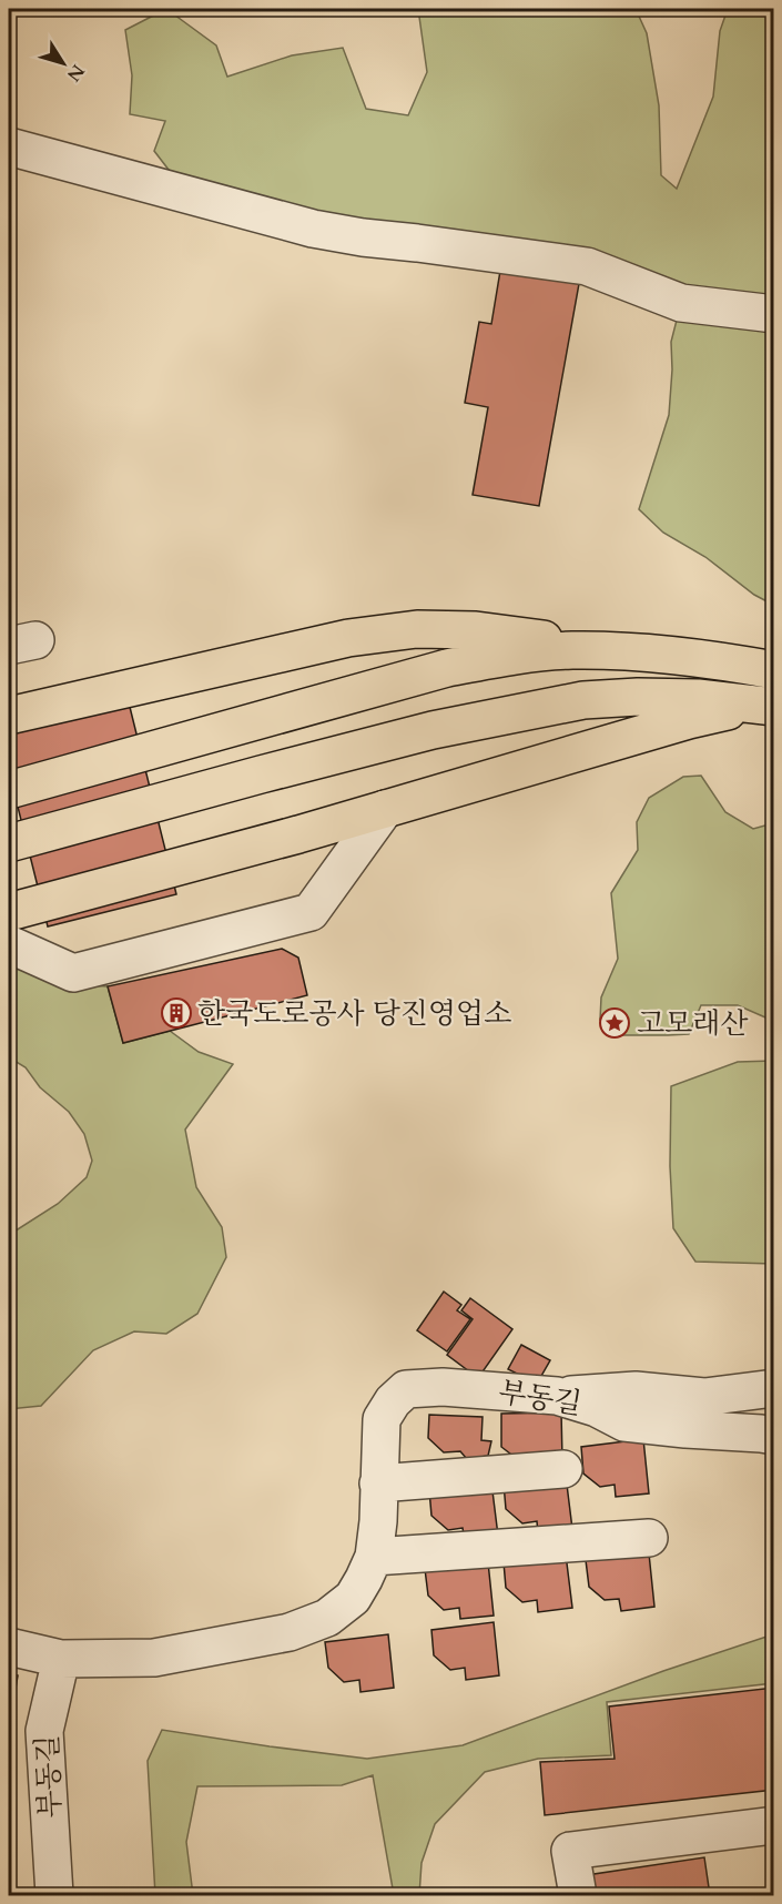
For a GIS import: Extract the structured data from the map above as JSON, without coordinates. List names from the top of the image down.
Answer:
{
  "streets": {
    "street": ["부동길"]
  },
  "places": {
    "building": ["한국도로공사 당진영업소"],
    "place": ["고모래산"]
  },
  "north": "bottom right"
}
